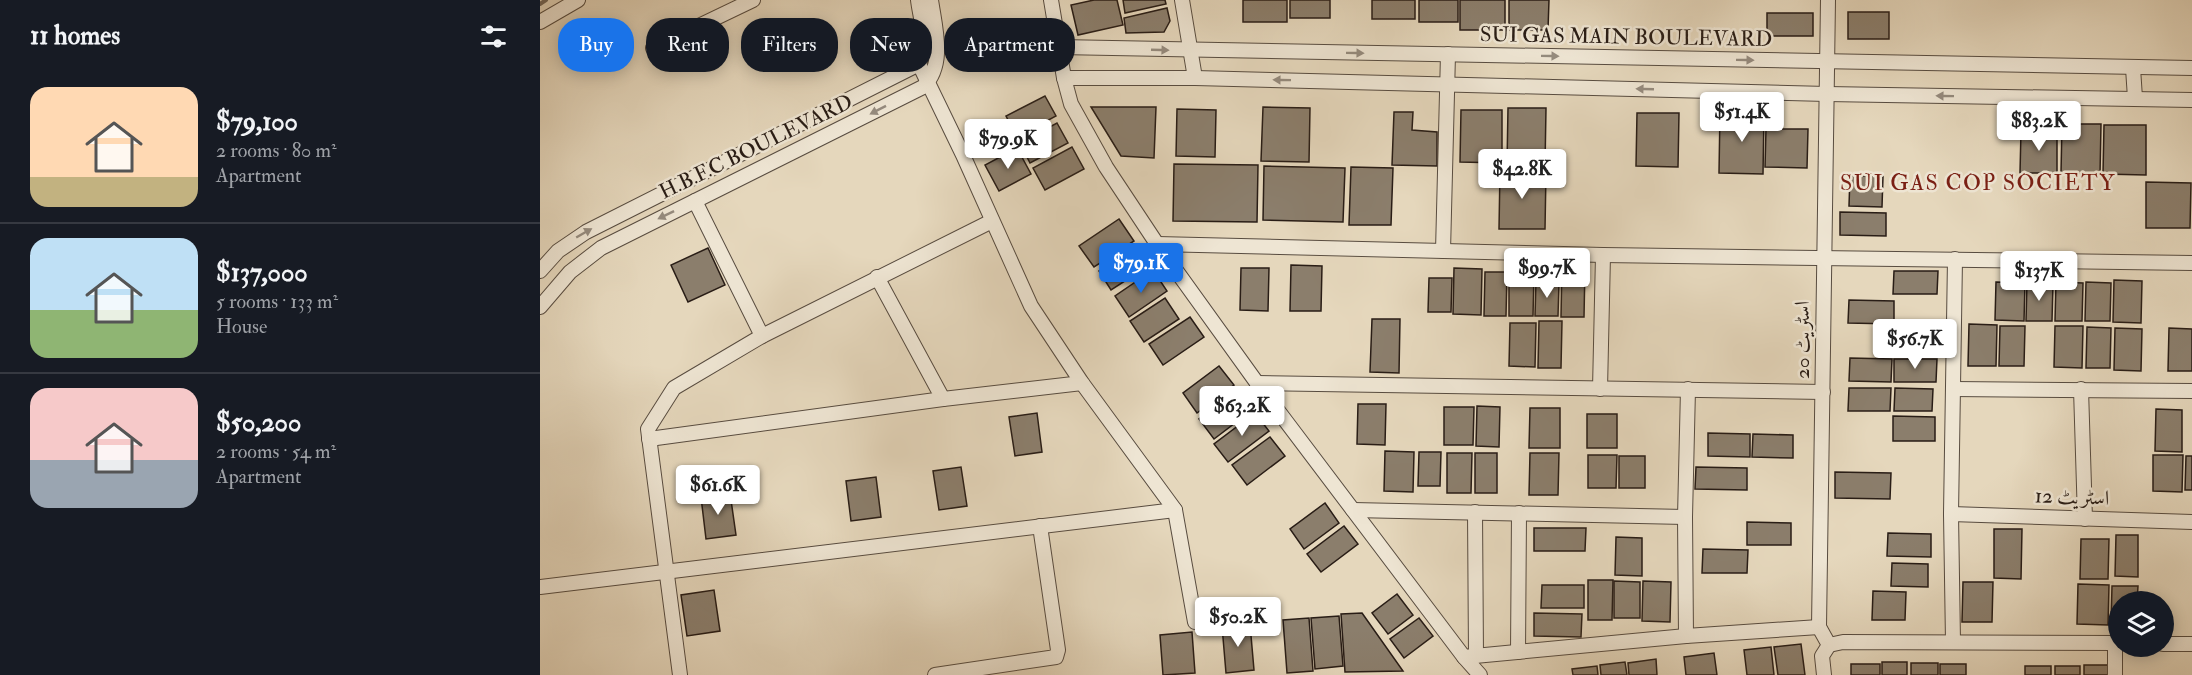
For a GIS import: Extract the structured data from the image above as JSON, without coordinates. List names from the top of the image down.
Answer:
{
  "streets": {
    "street": [
      "SUI GAS MAIN BOULEVARD",
      "H.B.F.C BOULEVARD",
      "اسٹریٹ 20",
      "اسٹریٹ 12"
    ]
  },
  "crossings": [
    ["SUI GAS MAIN BOULEVARD", "اسٹریٹ 20"]
  ],
  "districts": ["SUI GAS COP SOCIETY"],
  "page": {
    "heading": "11 homes",
    "chip": [
      "Buy",
      "Rent",
      "Filters",
      "New",
      "Apartment"
    ],
    "list": [
      {
        "name": "$79,100",
        "note": "2 rooms · 80 m² · Apartment"
      },
      {
        "name": "$137,000",
        "note": "5 rooms · 133 m² · House"
      },
      {
        "name": "$50,200",
        "note": "2 rooms · 54 m² · Apartment"
      }
    ],
    "price": [
      "$51.4K",
      "$83.2K",
      "$79.9K",
      "$42.8K",
      "$79.1K",
      "$99.7K",
      "$137K",
      "$56.7K",
      "$63.2K",
      "$61.6K",
      "$50.2K"
    ]
  }
}
